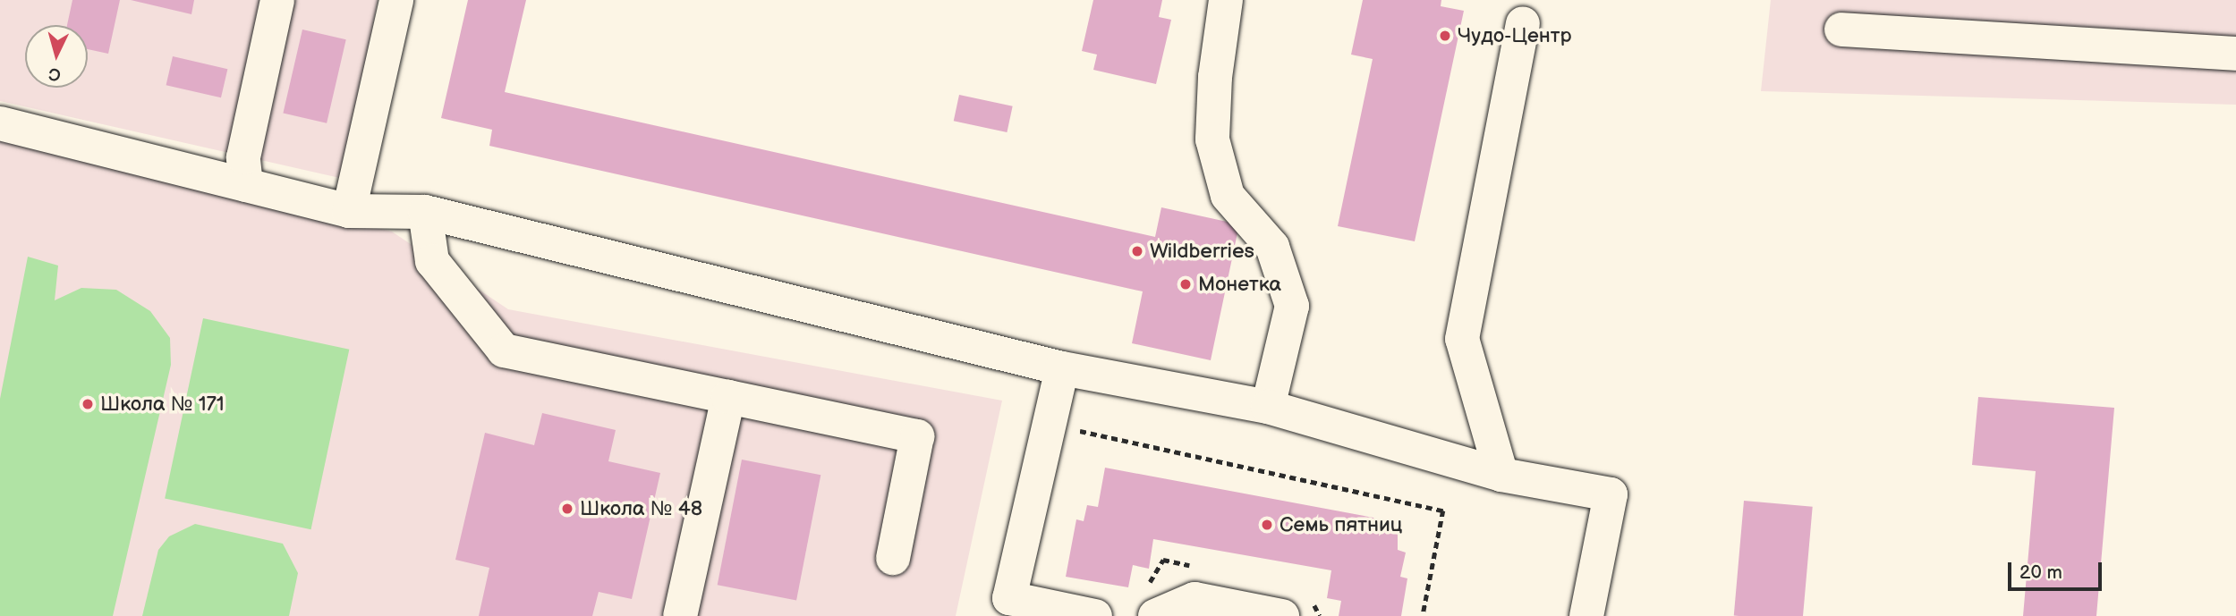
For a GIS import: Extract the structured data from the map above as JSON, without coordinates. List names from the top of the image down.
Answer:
{
  "places": [
    "Чудо-Центр",
    "Wildberries",
    "Монетка",
    "Школа № 171",
    "Школа № 48",
    "Семь пятниц"
  ],
  "scale_bar": "20 m",
  "north": "bottom"
}
